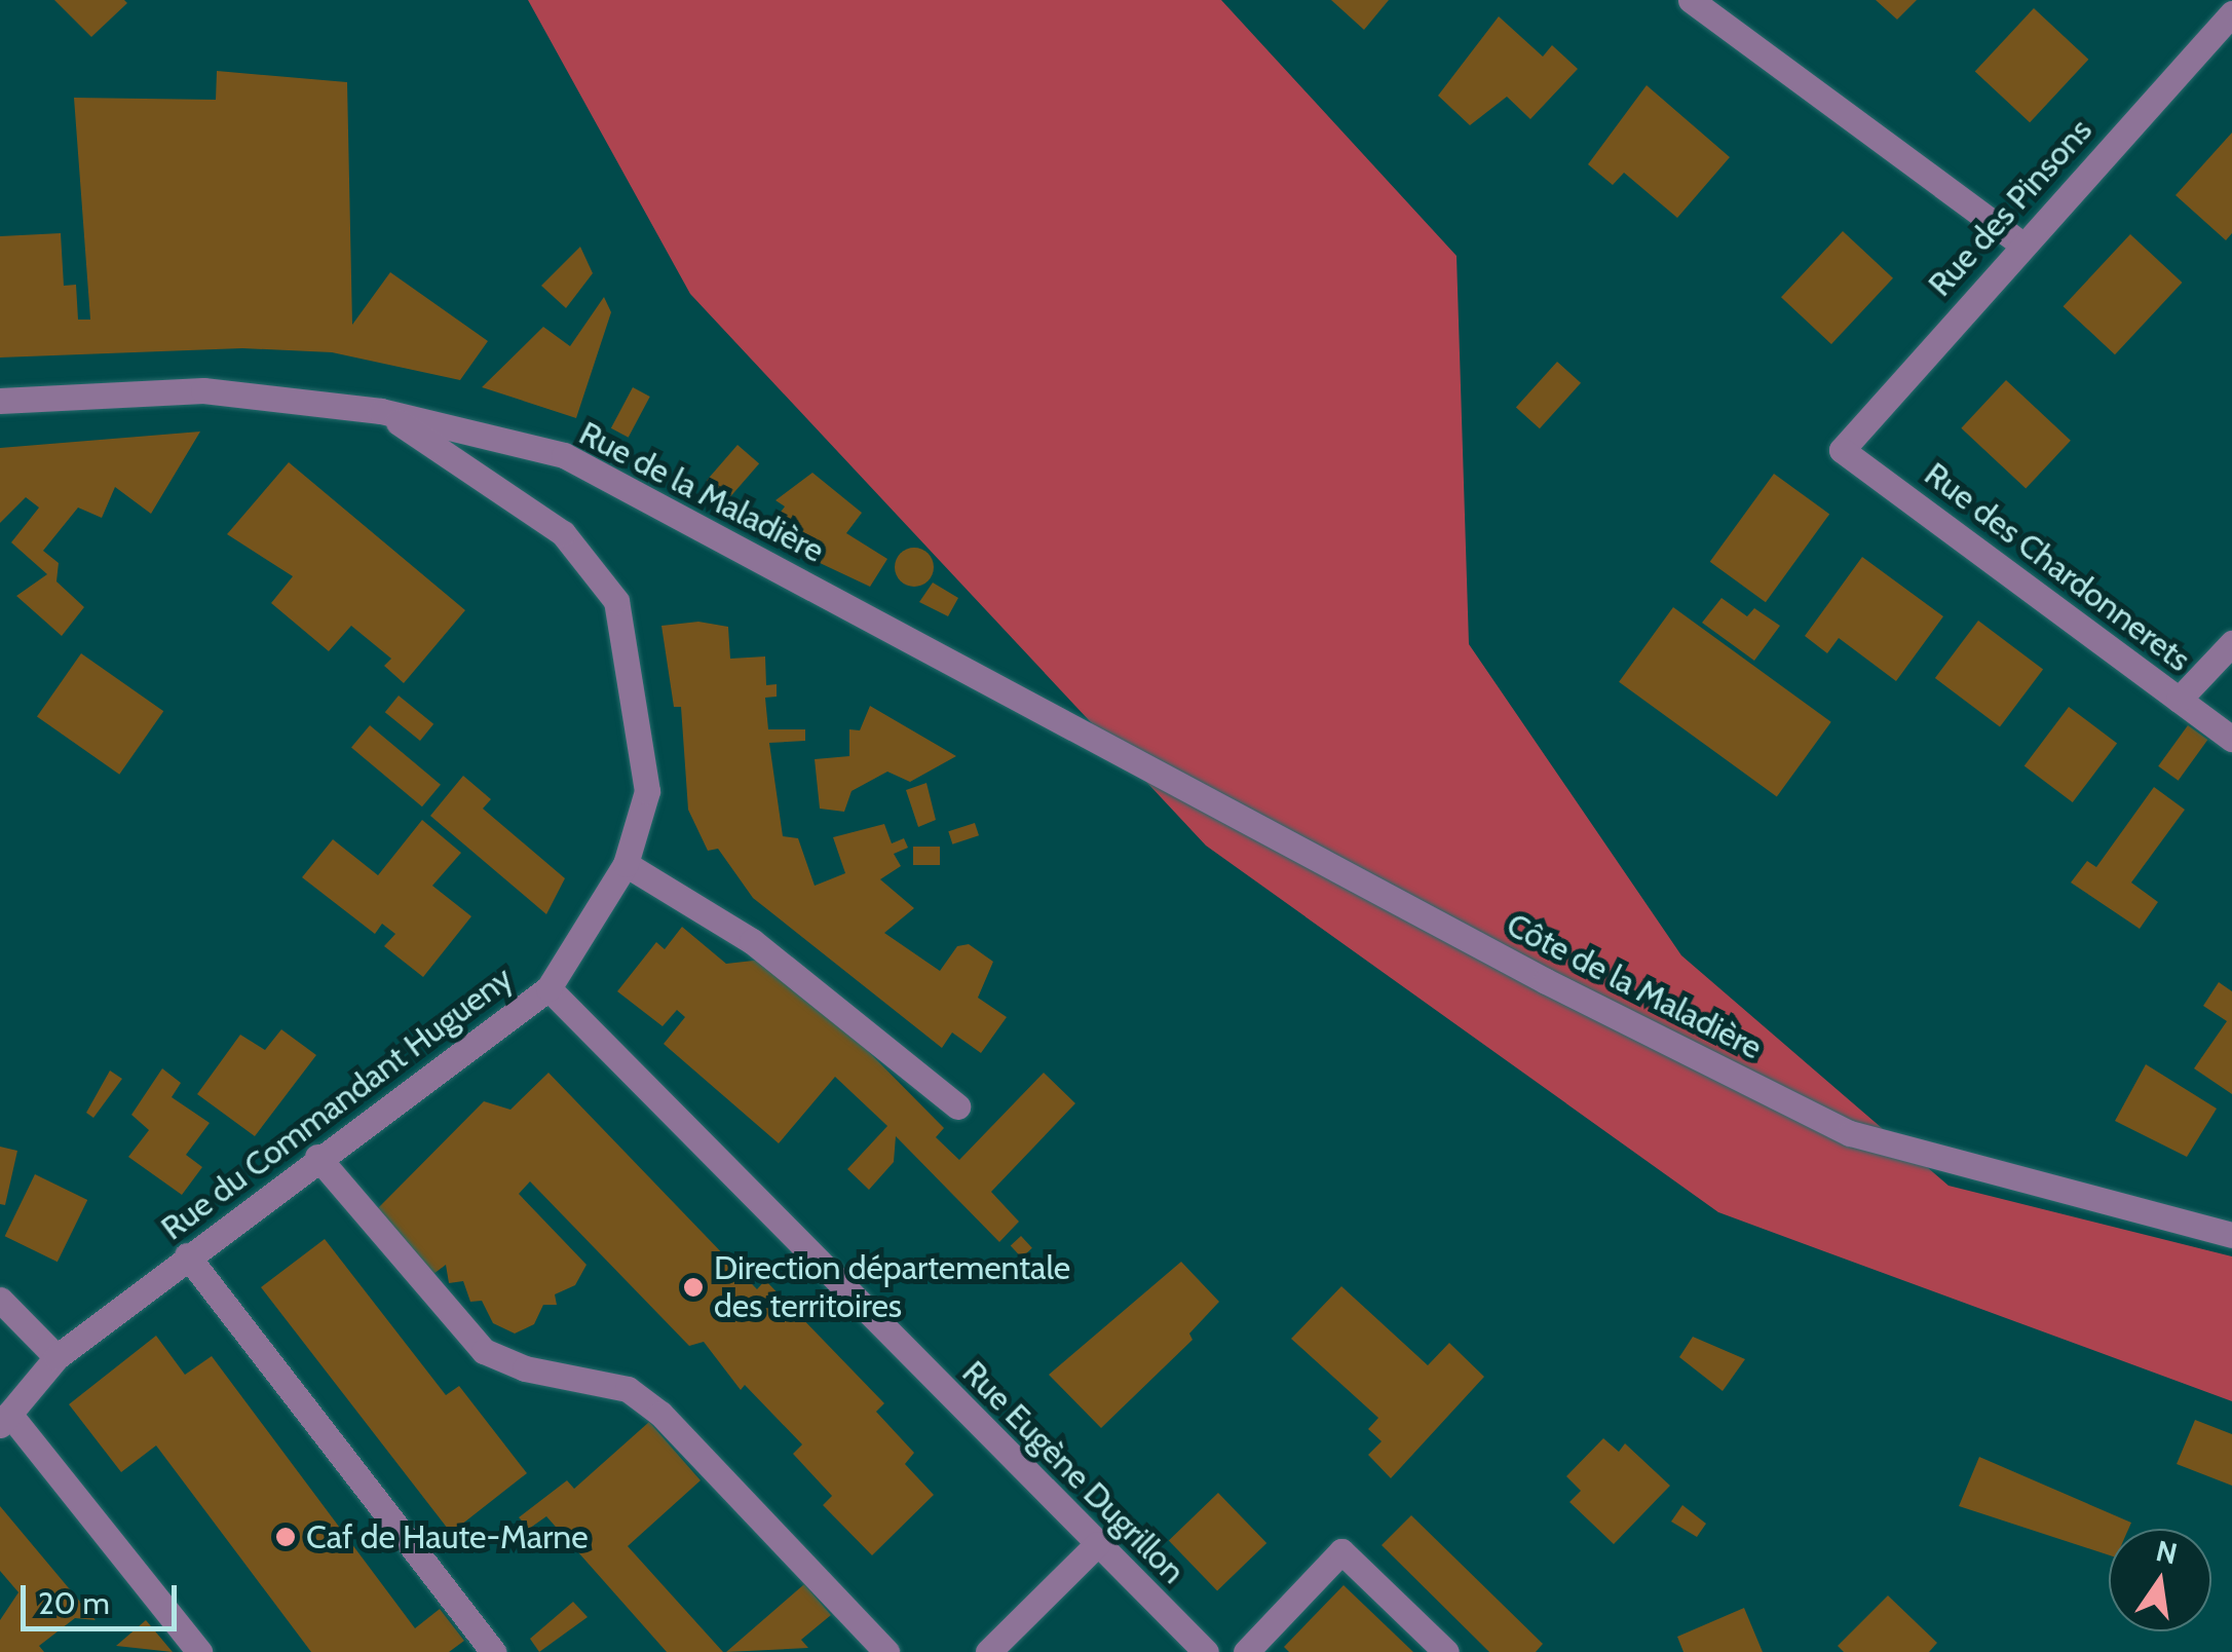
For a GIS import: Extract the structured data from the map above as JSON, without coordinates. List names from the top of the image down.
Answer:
{
  "streets": {
    "street": [
      "Rue des Pinsons",
      "Rue de la Maladière",
      "Rue des Chardonnerets",
      "Côte de la Maladière",
      "Rue du Commandant Hugueny",
      "Rue Eugène Dugrillon"
    ]
  },
  "crossings": [
    ["Rue des Pinsons", "Rue des Chardonnerets"],
    ["Rue de la Maladière", "Côte de la Maladière"],
    ["Rue de la Maladière", "Rue du Commandant Hugueny"],
    ["Rue du Commandant Hugueny", "Rue Eugène Dugrillon"]
  ],
  "places": ["Direction départementale des territoires", "Caf de Haute-Marne"],
  "scale_bar": "20 m",
  "north": "top"
}
